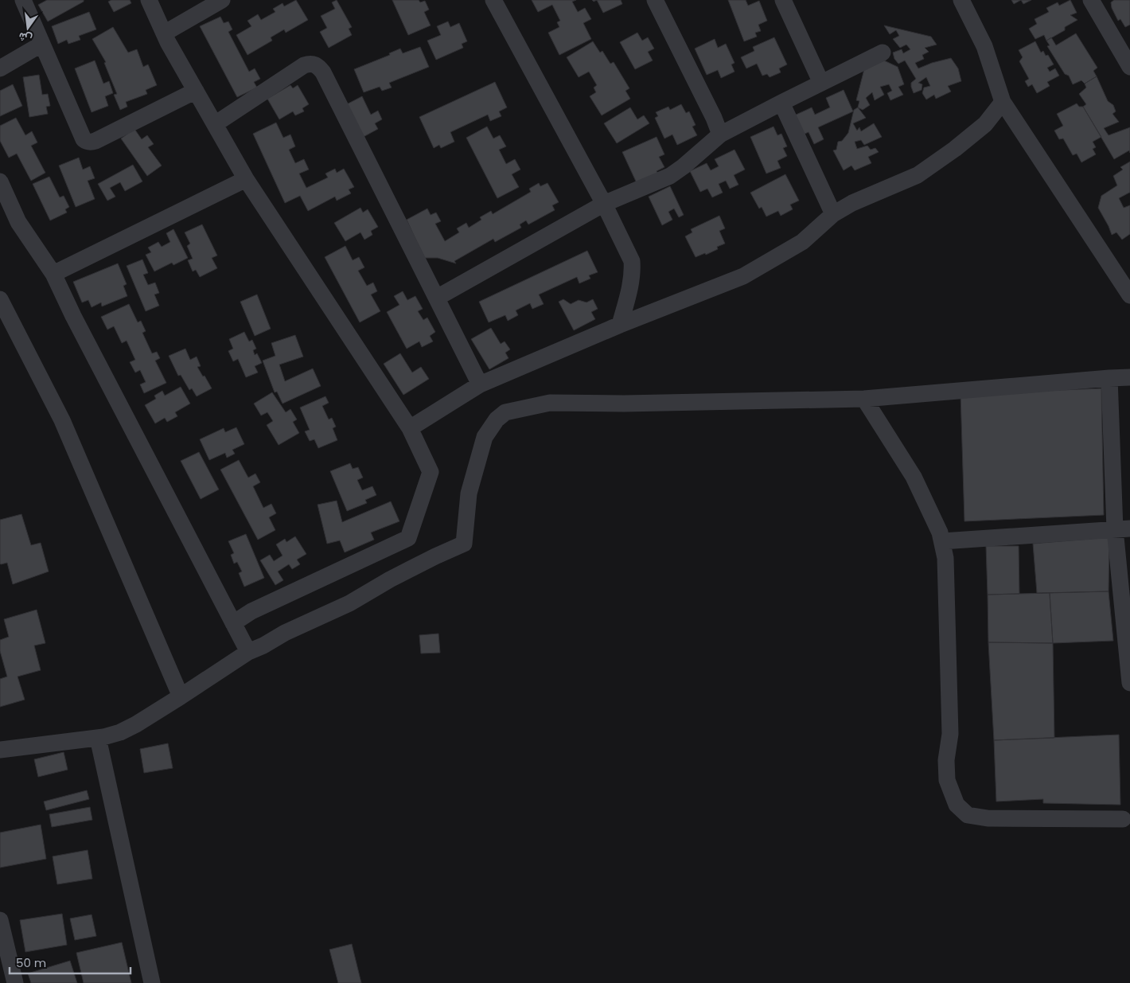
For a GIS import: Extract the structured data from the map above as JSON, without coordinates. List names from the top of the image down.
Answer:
{
  "scale_bar": "50 m",
  "north": "bottom"
}
